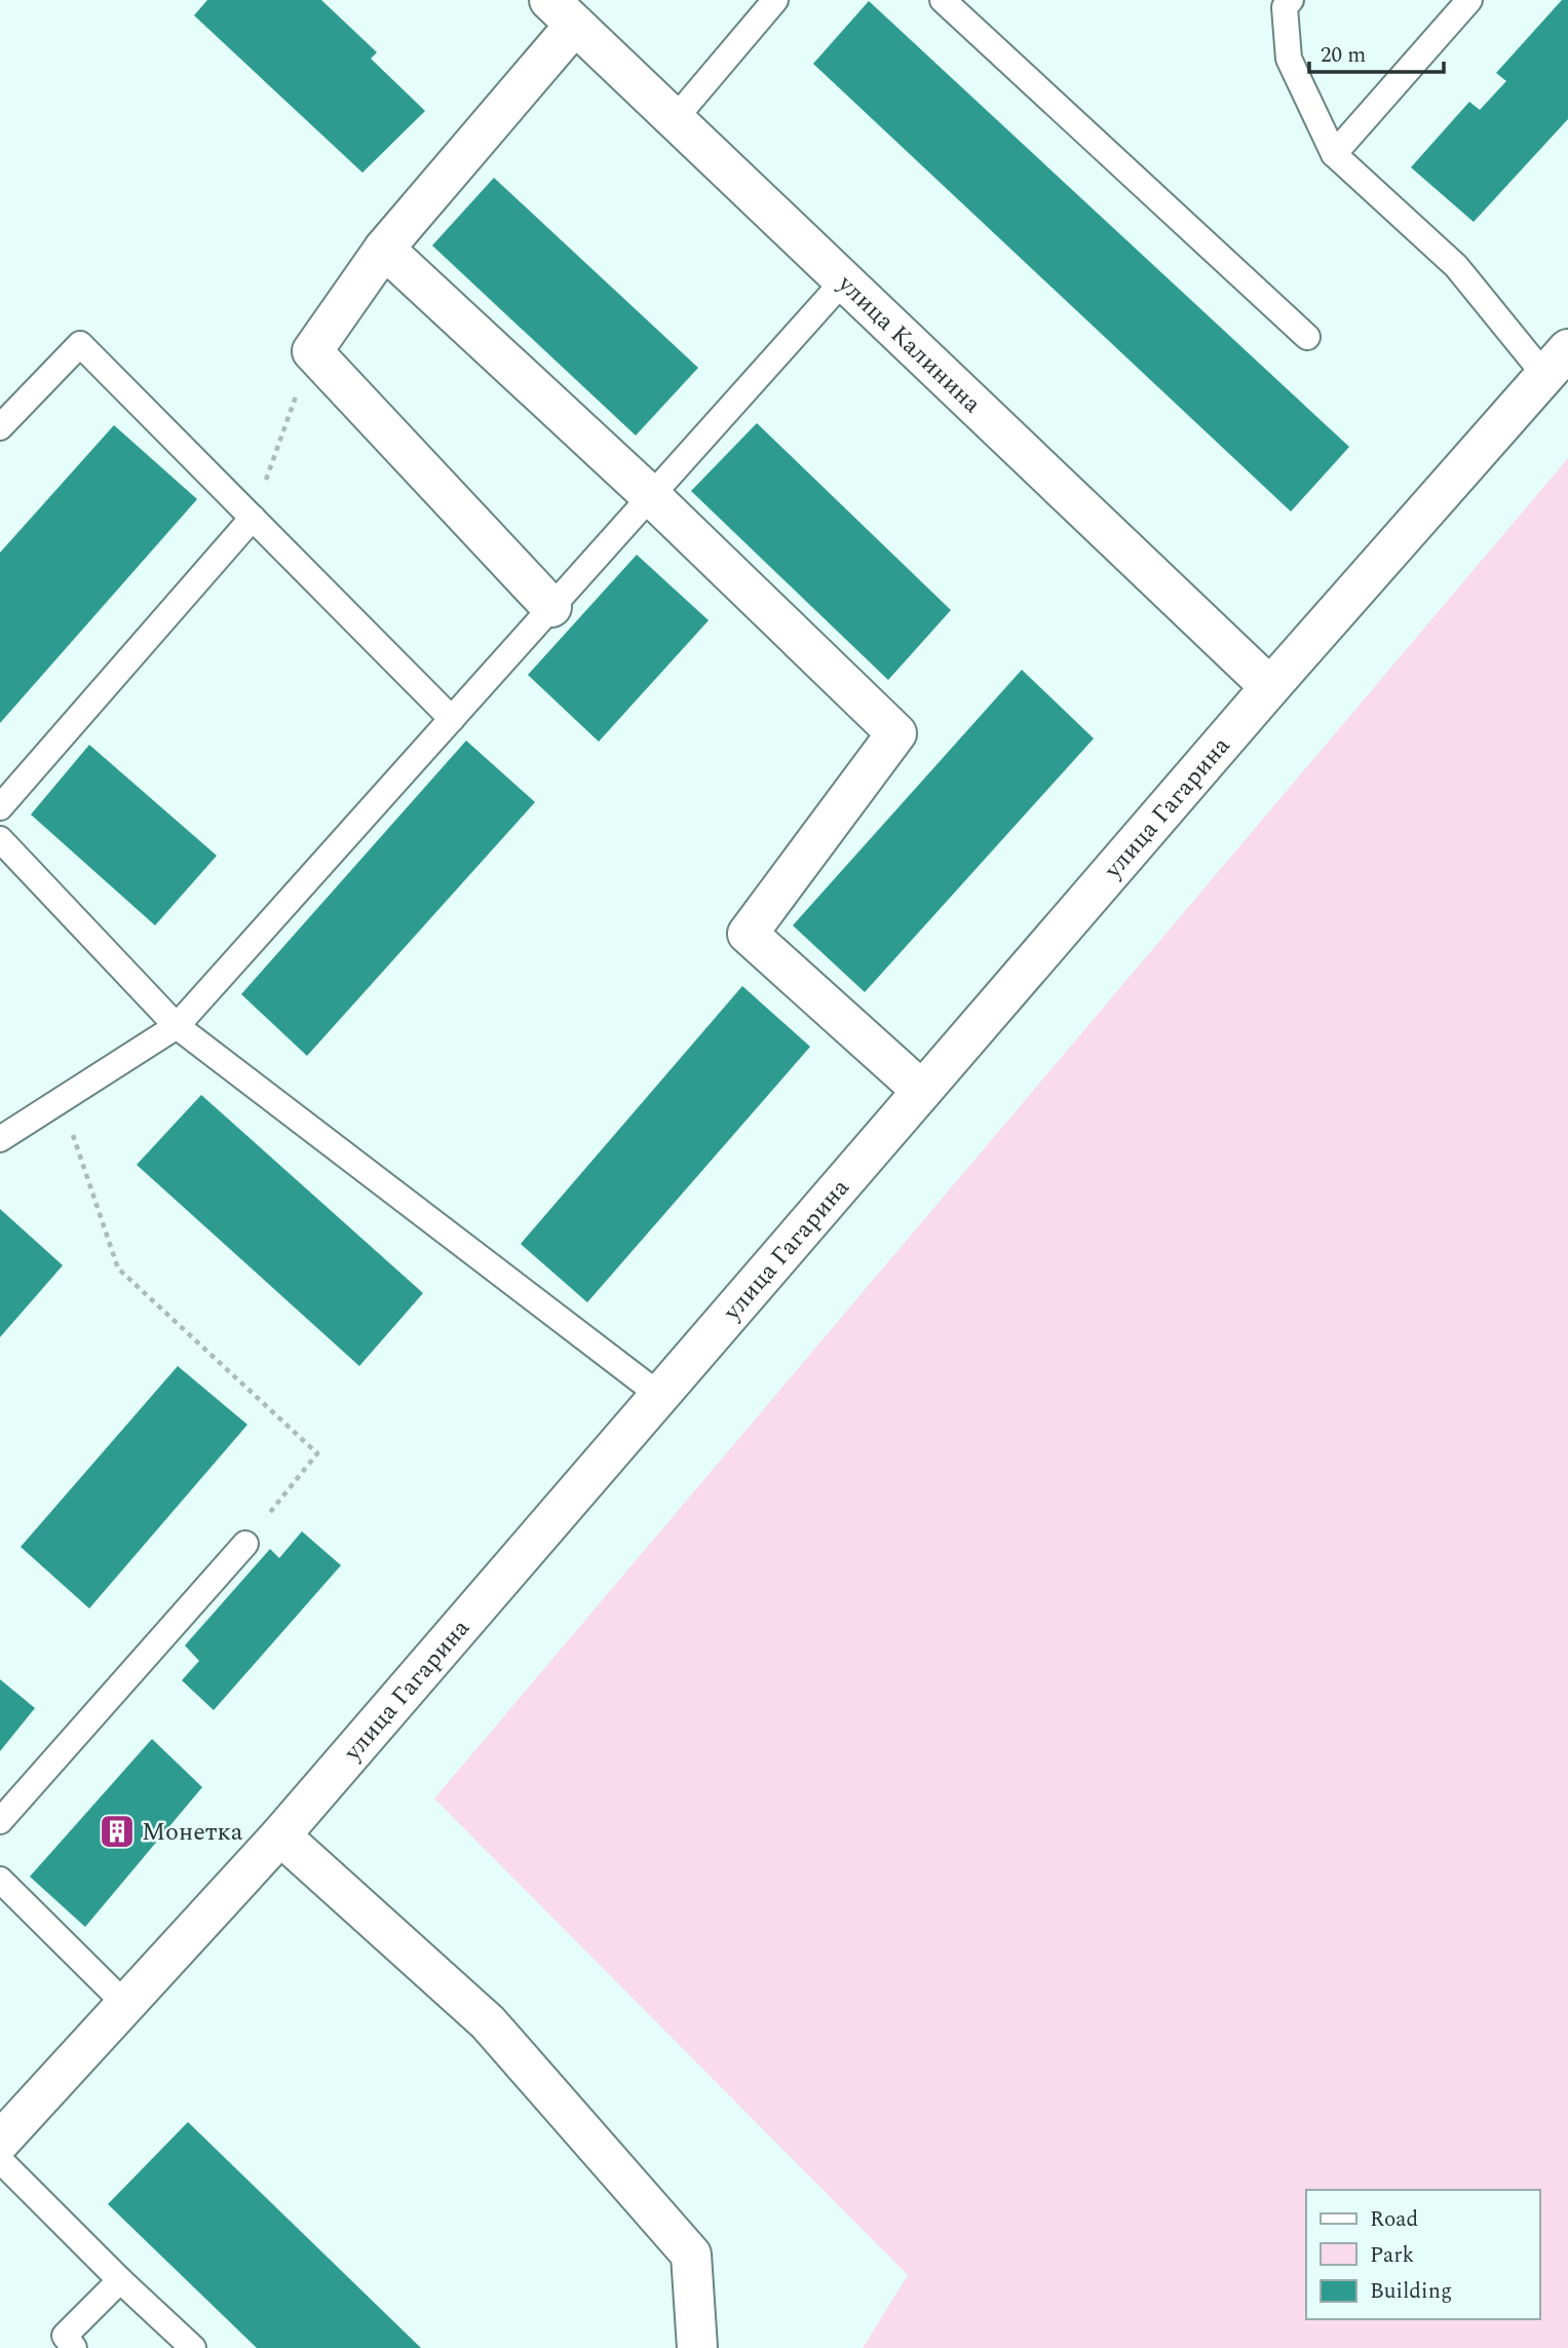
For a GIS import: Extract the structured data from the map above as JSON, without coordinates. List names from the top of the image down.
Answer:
{
  "streets": {
    "street": ["улица Калинина", "улица Гагарина"]
  },
  "crossings": [
    ["улица Калинина", "улица Гагарина"]
  ],
  "places": {
    "building": ["Монетка"]
  },
  "legend": ["Road", "Park", "Building"],
  "scale_bar": "20 m"
}
